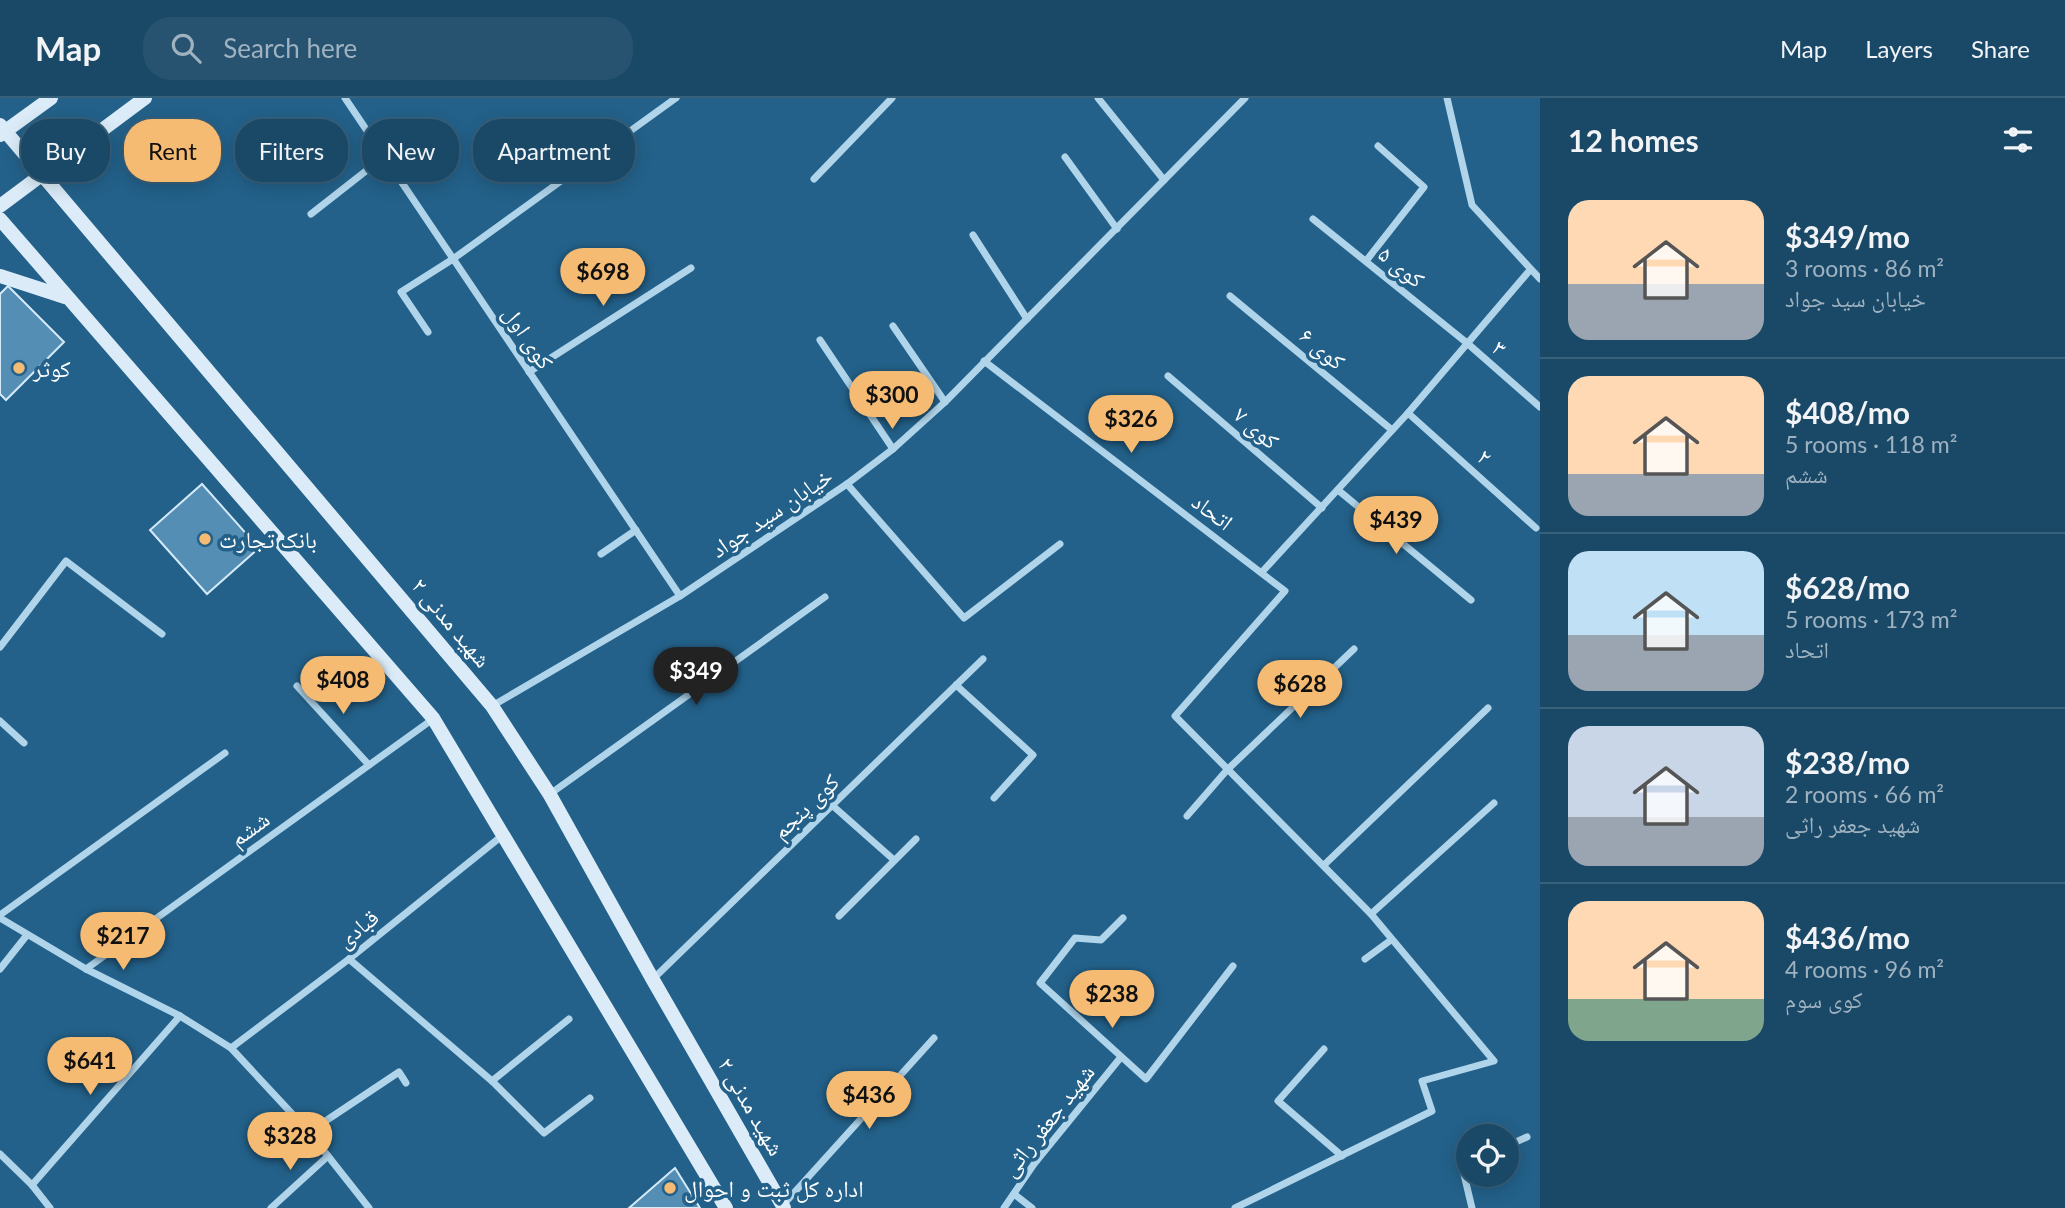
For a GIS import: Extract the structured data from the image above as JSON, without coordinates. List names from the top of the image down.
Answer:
{
  "streets": {
    "main road": ["شهید مدنی ۲"],
    "street": [
      "کوی ۵",
      "کوی اول",
      "۳",
      "کوی ۶",
      "کوی ۷",
      "۲",
      "اتحاد",
      "خیابان سید جواد",
      "کوی پنجم",
      "ششم",
      "قبادی",
      "شهید جعفر راثی"
    ]
  },
  "crossings": [
    ["کوی ۵", "۳"],
    ["کوی اول", "خیابان سید جواد"],
    ["اتحاد", "خیابان سید جواد"],
    ["خیابان سید جواد", "شهید مدنی ۲"],
    ["شهید مدنی ۲", "کوی پنجم"]
  ],
  "places": ["کوثر", "بانک تجارت", "اداره کل ثبت و احوال"],
  "page": {
    "header": "Map",
    "search": "Search here",
    "nav": ["Map", "Layers", "Share"],
    "heading": "12 homes",
    "chip": [
      "Buy",
      "Rent",
      "Filters",
      "New",
      "Apartment"
    ],
    "list": [
      {
        "name": "$349/mo",
        "note": "3 rooms · 86 m² · خیابان سید جواد"
      },
      {
        "name": "$408/mo",
        "note": "5 rooms · 118 m² · ششم"
      },
      {
        "name": "$628/mo",
        "note": "5 rooms · 173 m² · اتحاد"
      },
      {
        "name": "$238/mo",
        "note": "2 rooms · 66 m² · شهید جعفر راثی"
      },
      {
        "name": "$436/mo",
        "note": "4 rooms · 96 m² · کوی سوم"
      }
    ],
    "price": [
      "$698",
      "$300",
      "$326",
      "$439",
      "$349",
      "$408",
      "$628",
      "$217",
      "$238",
      "$641",
      "$436",
      "$328"
    ]
  }
}
